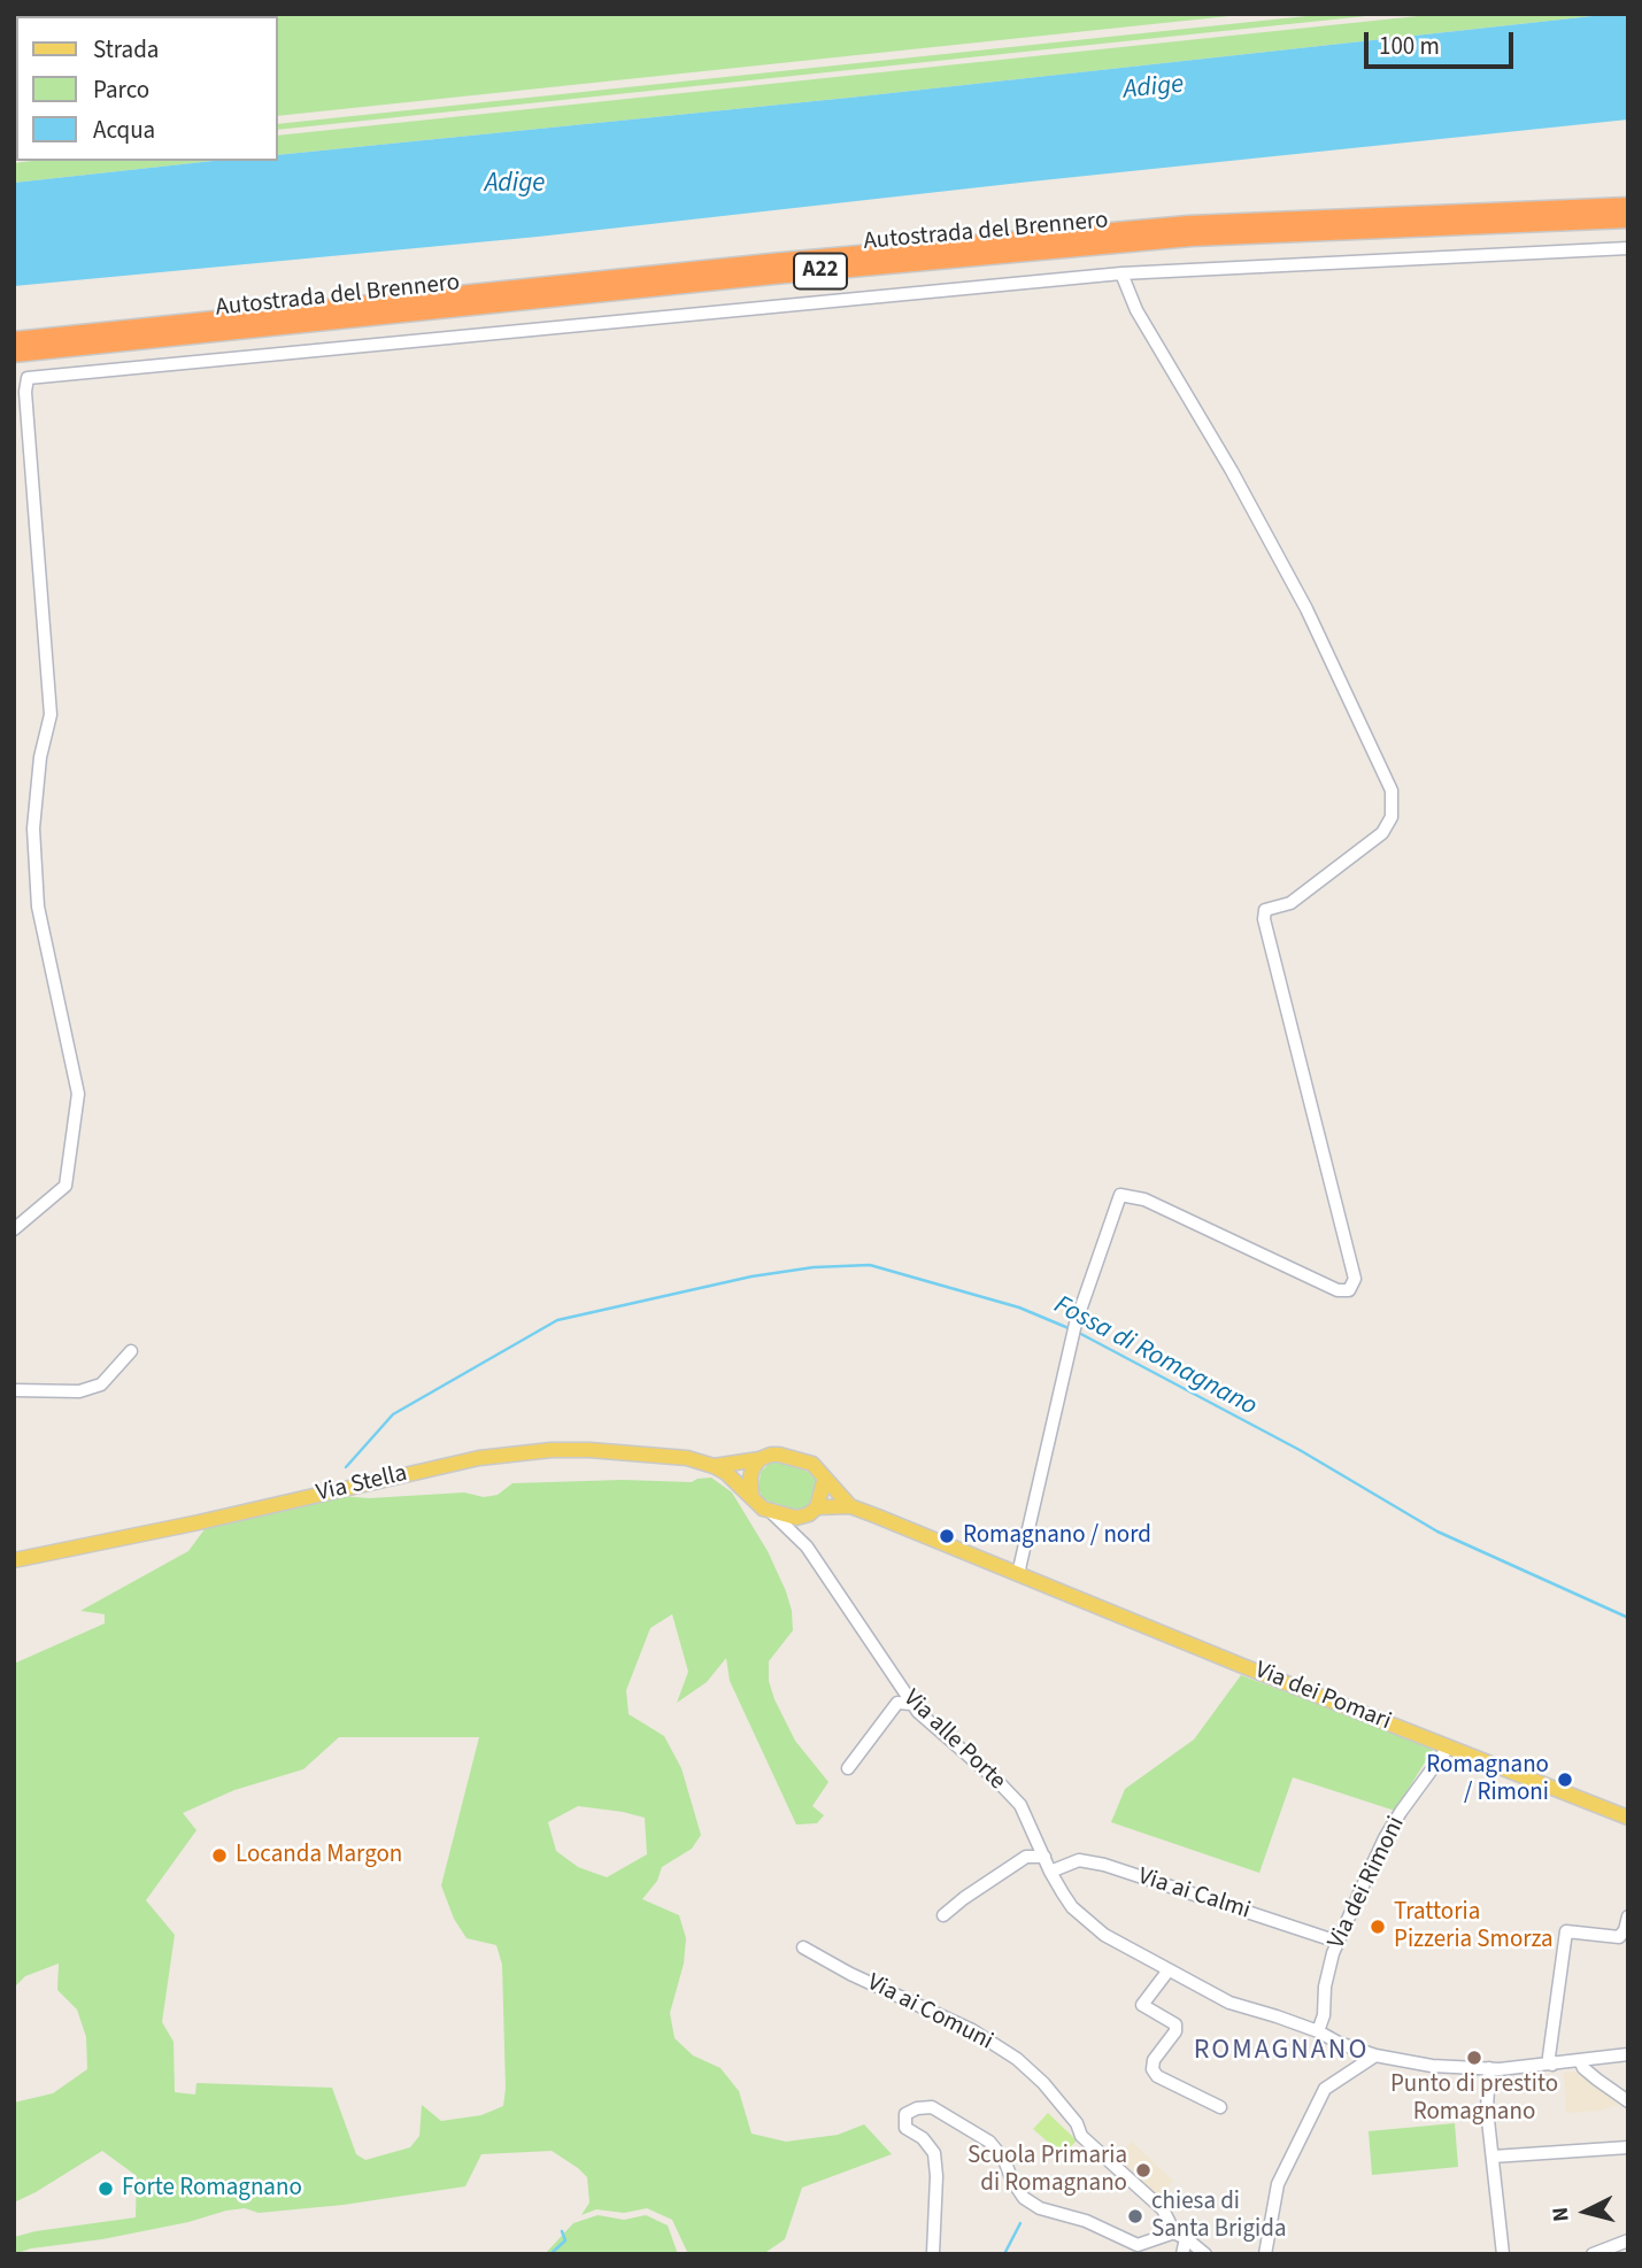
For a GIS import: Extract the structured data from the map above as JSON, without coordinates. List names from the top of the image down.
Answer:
{
  "streets": {
    "highway": ["Autostrada del Brennero", "A22"],
    "main road": ["Via Stella", "Via dei Pomari"],
    "street": [
      "Via alle Porte",
      "Via dei Rimoni",
      "Via ai Calmi",
      "Via ai Comuni"
    ]
  },
  "crossings": [
    ["Via Stella", "Via dei Pomari"],
    ["Via Stella", "Via alle Porte"],
    ["Via dei Pomari", "Via alle Porte"],
    ["Via dei Pomari", "Via dei Rimoni"],
    ["Via alle Porte", "Via dei Rimoni"],
    ["Via alle Porte", "Via ai Calmi"],
    ["Via dei Rimoni", "Via ai Calmi"]
  ],
  "districts": ["ROMAGNANO"],
  "water": ["Adige", "Fossa di Romagnano"],
  "places": [
    "Romagnano / nord",
    "Romagnano / Rimoni",
    "Locanda Margon",
    "Trattoria Pizzeria Smorza",
    "Punto di prestito Romagnano",
    "Scuola Primaria di Romagnano",
    "Forte Romagnano",
    "chiesa di Santa Brigida"
  ],
  "legend": ["Strada", "Parco", "Acqua"],
  "scale_bar": "100 m",
  "north": "left"
}
